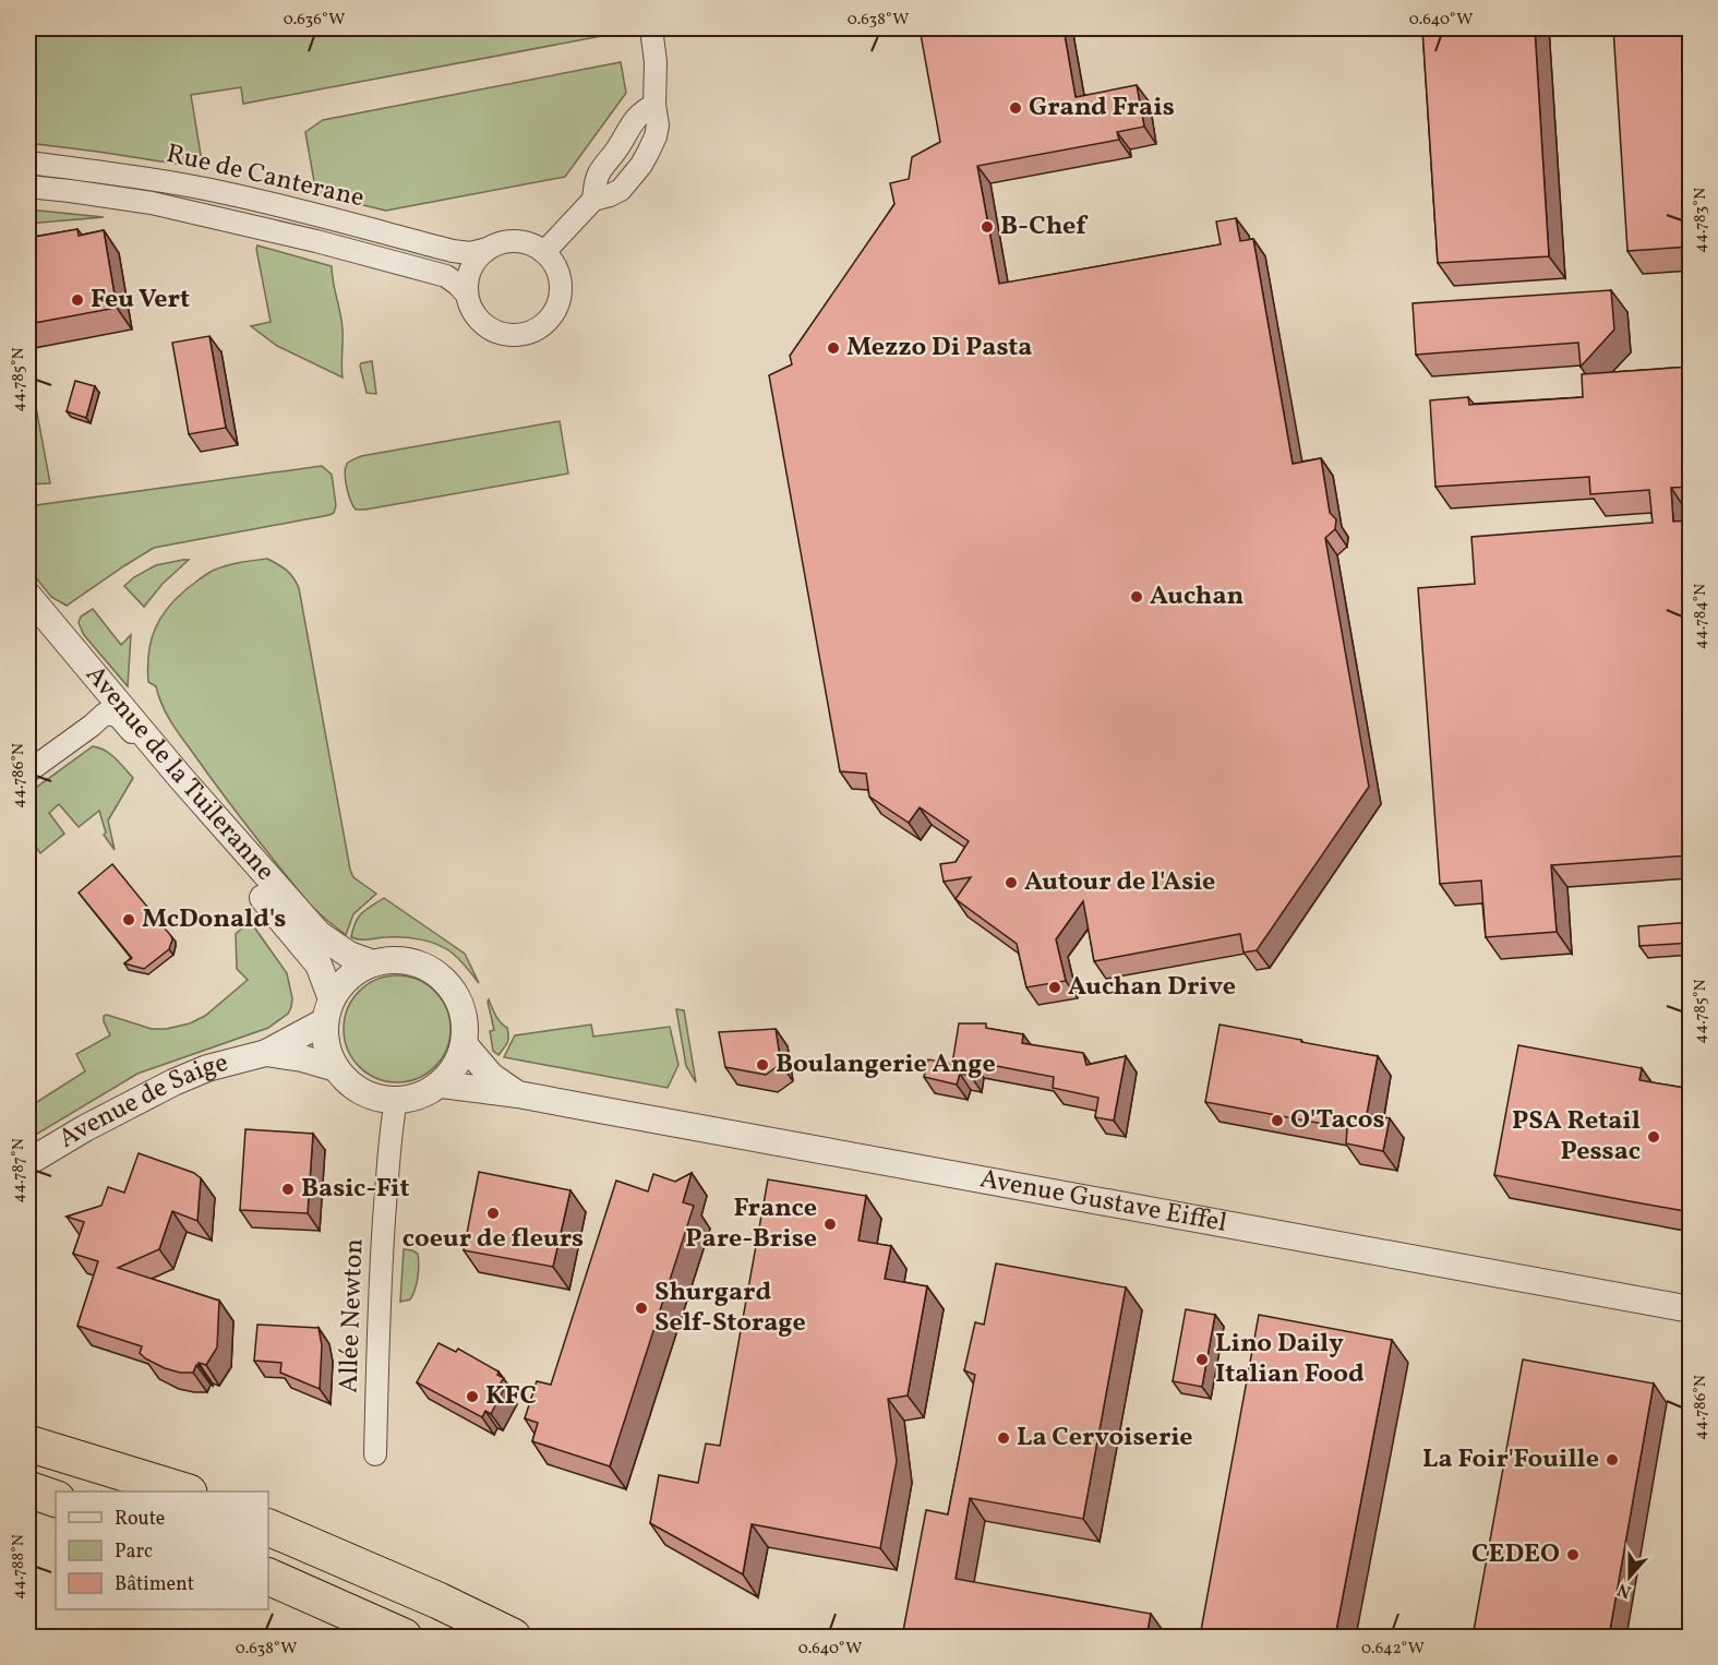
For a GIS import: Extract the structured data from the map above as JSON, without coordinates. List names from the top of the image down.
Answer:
{
  "streets": {
    "street": [
      "Rue de Canterane",
      "Avenue de la Tuileranne",
      "Avenue de Saige",
      "Avenue Gustave Eiffel",
      "Allée Newton"
    ]
  },
  "crossings": [
    ["Avenue de la Tuileranne", "Avenue de Saige"],
    ["Avenue de la Tuileranne", "Avenue Gustave Eiffel"],
    ["Avenue de la Tuileranne", "Allée Newton"],
    ["Avenue de Saige", "Avenue Gustave Eiffel"],
    ["Avenue de Saige", "Allée Newton"],
    ["Avenue Gustave Eiffel", "Allée Newton"]
  ],
  "places": [
    "Grand Frais",
    "B-Chef",
    "Feu Vert",
    "Mezzo Di Pasta",
    "Auchan",
    "Autour de l'Asie",
    "McDonald's",
    "Auchan Drive",
    "Boulangerie Ange",
    "O'Tacos",
    "PSA Retail Pessac",
    "Basic-Fit",
    "coeur de fleurs",
    "France Pare-Brise",
    "Shurgard Self-Storage",
    "Lino Daily Italian Food",
    "KFC",
    "La Cervoiserie",
    "La Foir'Fouille",
    "CEDEO"
  ],
  "legend": ["Route", "Parc", "Bâtiment"],
  "north": "bottom",
  "coordinates": [
    "0.636°W",
    "0.638°W",
    "0.640°W",
    "44.783°N",
    "44.785°N",
    "44.784°N",
    "44.786°N",
    "44.787°N",
    "44.788°N",
    "0.642°W"
  ]
}
